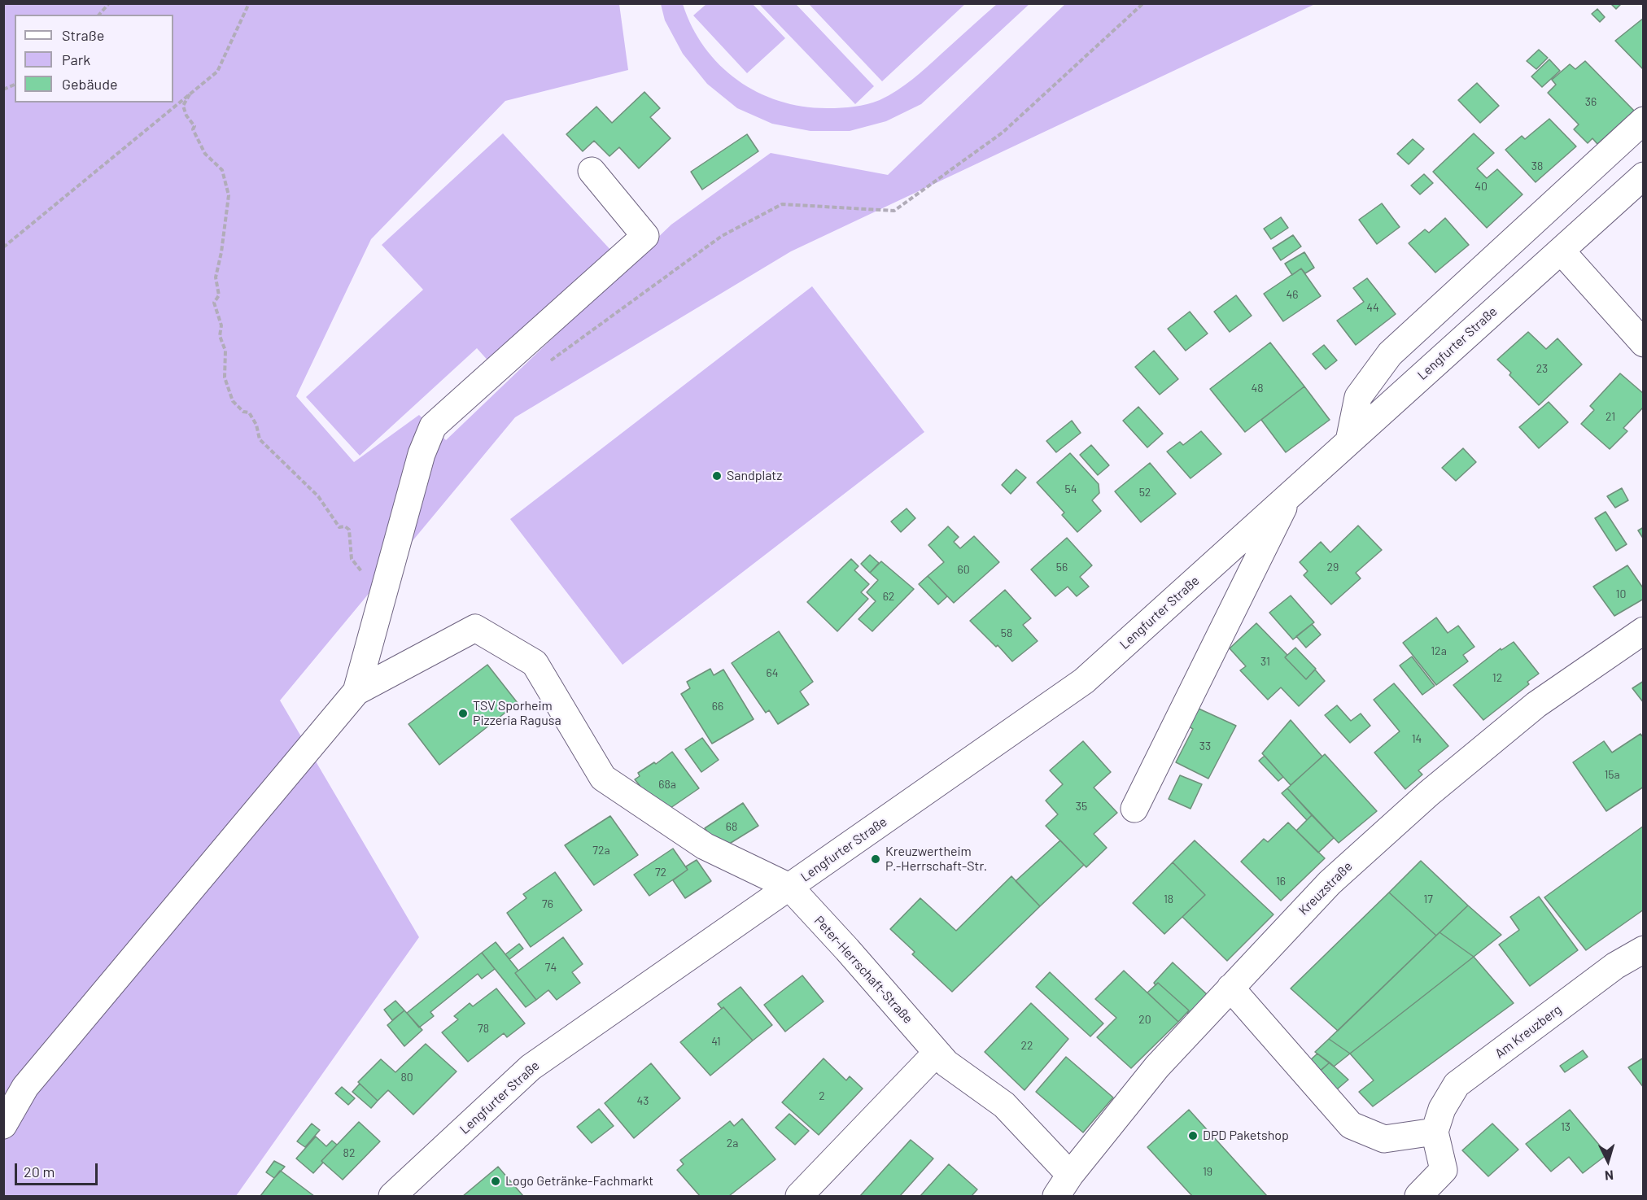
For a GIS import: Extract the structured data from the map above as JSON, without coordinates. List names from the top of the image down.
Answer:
{
  "streets": {
    "street": [
      "Lengfurter Straße",
      "Kreuzstraße",
      "Peter-Herrschaft-Straße",
      "Am Kreuzberg"
    ]
  },
  "crossings": [
    ["Lengfurter Straße", "Peter-Herrschaft-Straße"],
    ["Kreuzstraße", "Peter-Herrschaft-Straße"]
  ],
  "places": [
    "Sandplatz",
    "TSV Sporheim Pizzeria Ragusa",
    "Kreuzwertheim P.-Herrschaft-Str.",
    "DPD Paketshop",
    "Logo Getränke-Fachmarkt"
  ],
  "house_numbers": [
    "36",
    "38",
    "40",
    "46",
    "44",
    "23",
    "48",
    "21",
    "54",
    "52",
    "56",
    "29",
    "60",
    "10",
    "62",
    "58",
    "12a",
    "31",
    "64",
    "12",
    "66",
    "14",
    "33",
    "15a",
    "68a",
    "35",
    "68",
    "72a",
    "72",
    "16",
    "18",
    "17",
    "76",
    "74",
    "20",
    "78",
    "41",
    "22",
    "80",
    "2",
    "43",
    "13",
    "2a",
    "82",
    "19"
  ],
  "legend": ["Straße", "Park", "Gebäude"],
  "scale_bar": "20 m",
  "north": "bottom"
}
